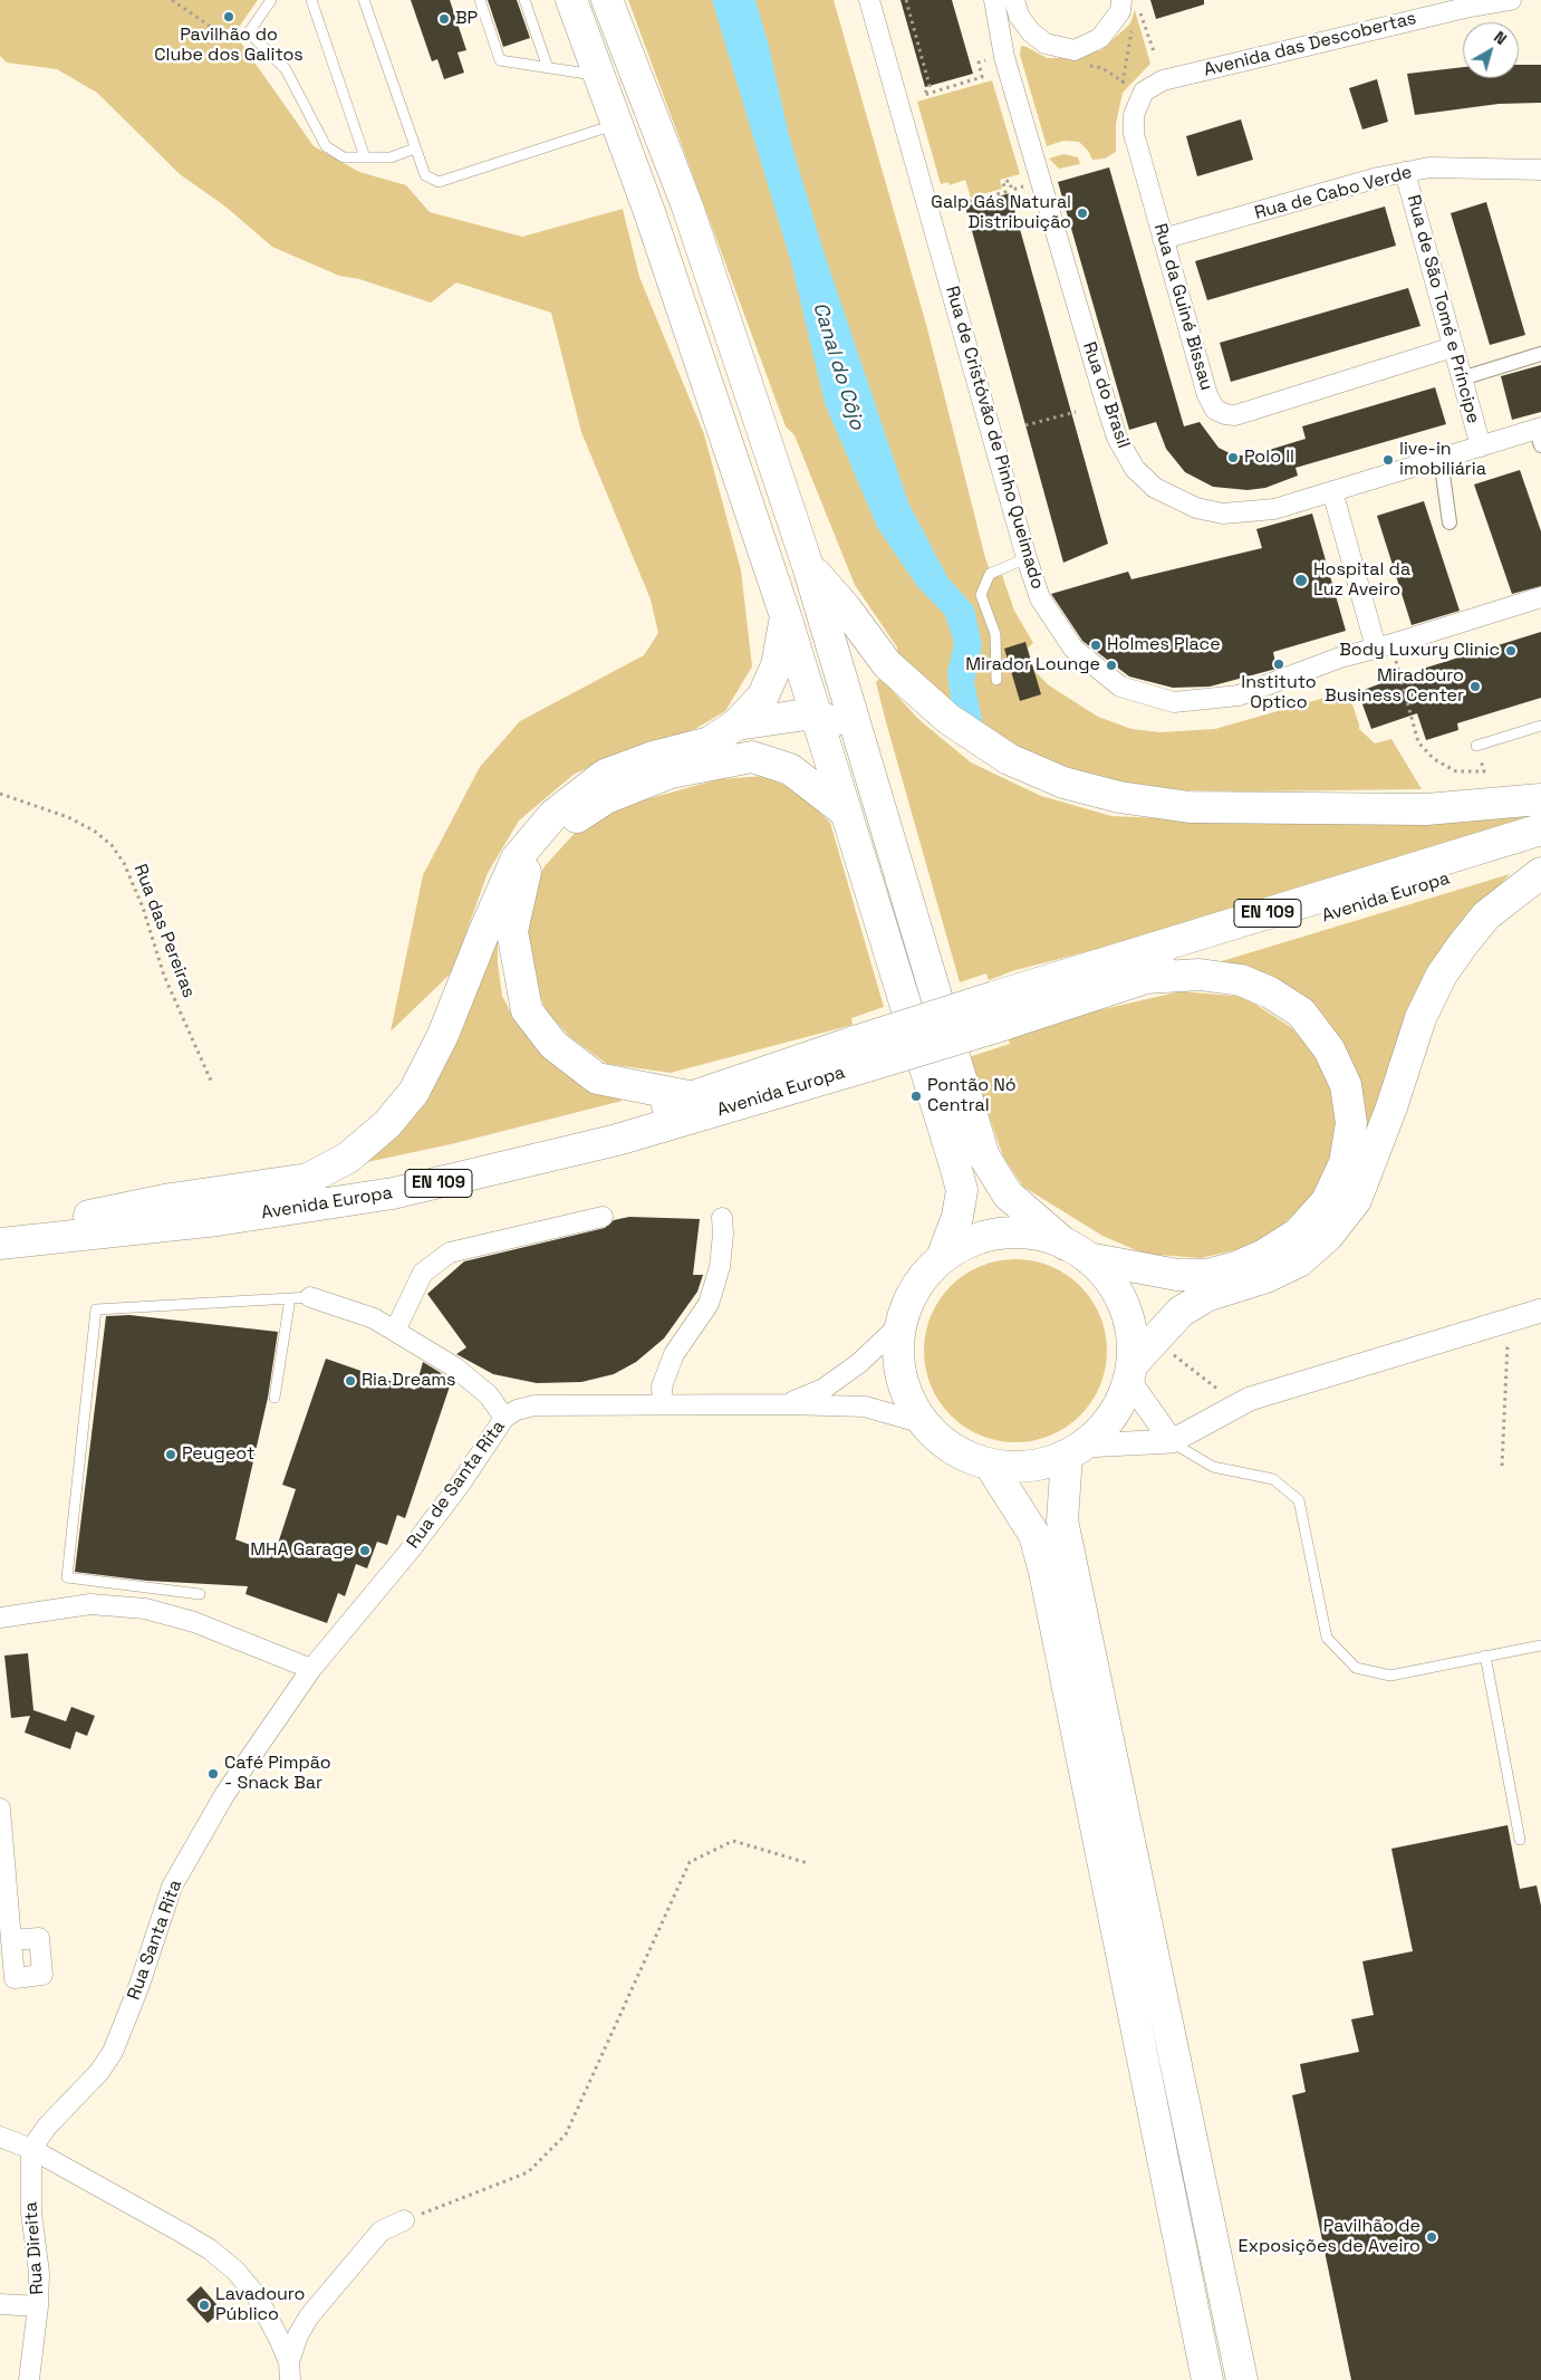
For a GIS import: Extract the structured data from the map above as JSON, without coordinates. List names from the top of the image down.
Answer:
{
  "streets": {
    "main road": ["Avenida Europa", "EN 109"],
    "street": [
      "Avenida das Descobertas",
      "Rua de Cabo Verde",
      "Rua da Guiné Bissau",
      "Rua de São Tomé e Príncipe",
      "Rua do Brasil",
      "Rua de Cristóvão de Pinho Queimado",
      "Rua de Santa Rita",
      "Rua Santa Rita",
      "Rua Direita"
    ],
    "path": ["Rua das Pereiras"]
  },
  "crossings": [
    ["Avenida das Descobertas", "Rua da Guiné Bissau"],
    ["Rua de Cabo Verde", "Rua da Guiné Bissau"],
    ["Rua de Cabo Verde", "Rua de São Tomé e Príncipe"],
    ["Rua da Guiné Bissau", "Rua de São Tomé e Príncipe"],
    ["Rua de São Tomé e Príncipe", "Rua do Brasil"],
    ["Rua de Santa Rita", "Rua Santa Rita"],
    ["Rua Santa Rita", "Rua Direita"]
  ],
  "water": ["Canal do Côjo"],
  "places": [
    "Pavilhão do Clube dos Galitos",
    "BP",
    "Galp Gás Natural Distribuição",
    "Polo II",
    "live-in imobiliária",
    "Hospital da Luz Aveiro",
    "Holmes Place",
    "Body Luxury Clinic",
    "Instituto Optico",
    "Mirador Lounge",
    "Miradouro Business Center",
    "Pontão Nó Central",
    "Ria Dreams",
    "Peugeot",
    "MHA Garage",
    "Café Pimpão - Snack Bar",
    "Pavilhão de Exposições de Aveiro",
    "Lavadouro Público"
  ],
  "north": "top right"
}
